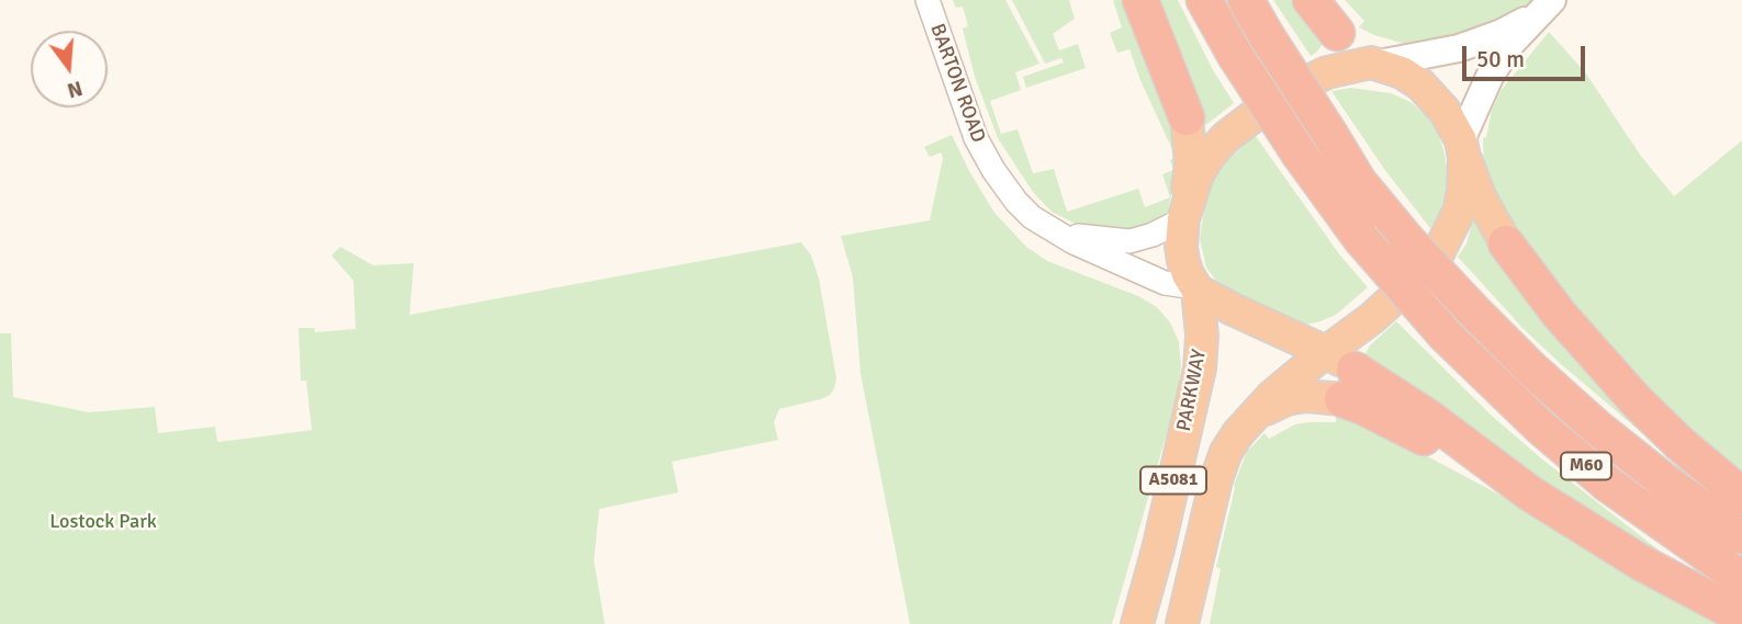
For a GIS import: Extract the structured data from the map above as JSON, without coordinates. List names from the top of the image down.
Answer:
{
  "streets": {
    "highway": ["PARKWAY", "M60", "A5081"],
    "street": ["BARTON ROAD"]
  },
  "crossings": [
    ["BARTON ROAD", "PARKWAY"],
    ["M60", "A5081"]
  ],
  "parks": ["Lostock Park"],
  "scale_bar": "50 m",
  "north": "bottom"
}
